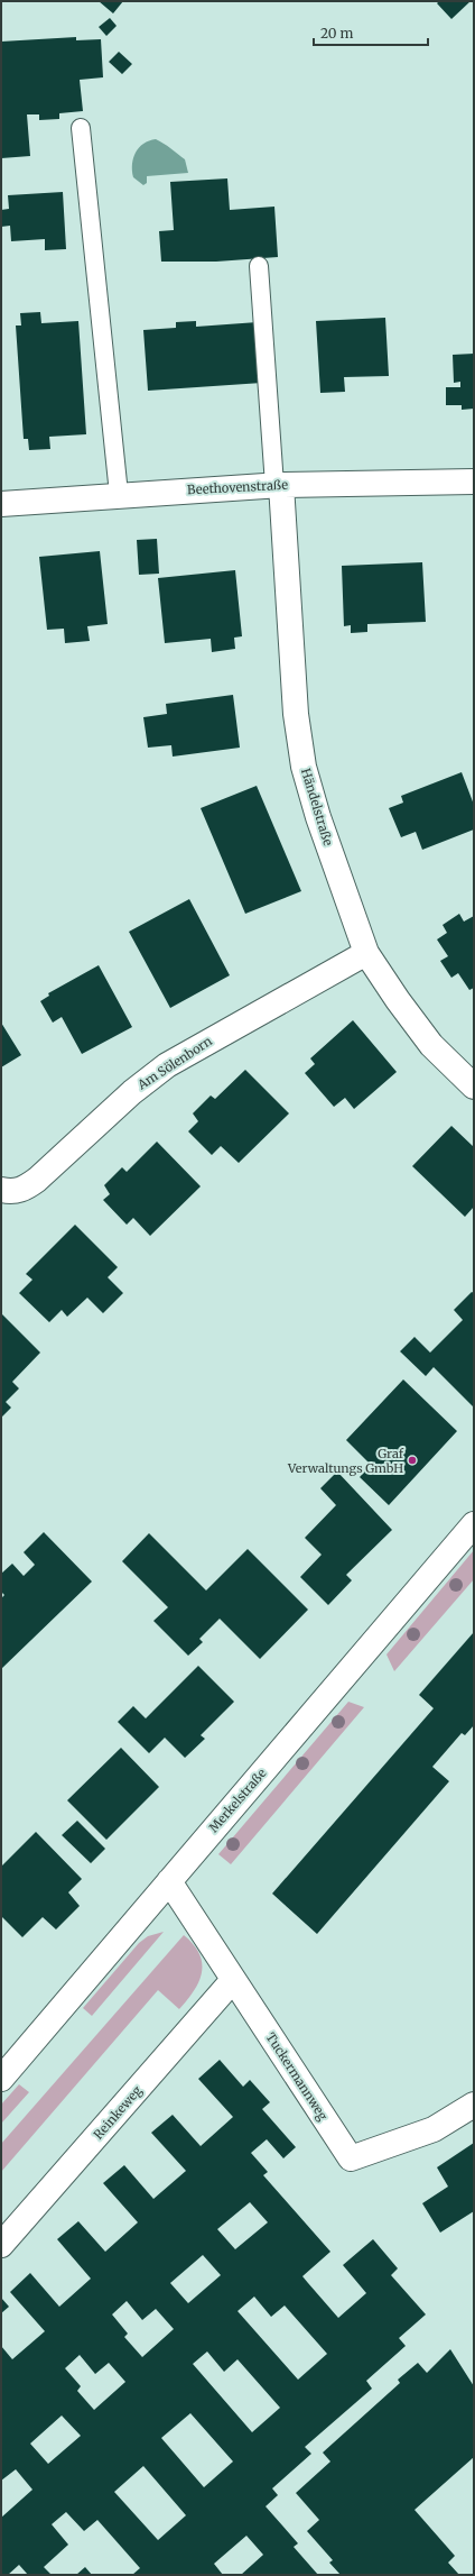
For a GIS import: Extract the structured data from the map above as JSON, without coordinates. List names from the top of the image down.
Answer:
{
  "streets": {
    "street": [
      "Beethovenstraße",
      "Händelstraße",
      "Am Sölenborn",
      "Merkelstraße",
      "Tuckermannweg",
      "Reinkeweg"
    ]
  },
  "crossings": [
    ["Beethovenstraße", "Händelstraße"],
    ["Händelstraße", "Am Sölenborn"],
    ["Merkelstraße", "Tuckermannweg"],
    ["Tuckermannweg", "Reinkeweg"]
  ],
  "places": ["Graf Verwaltungs GmbH"],
  "scale_bar": "20 m"
}
